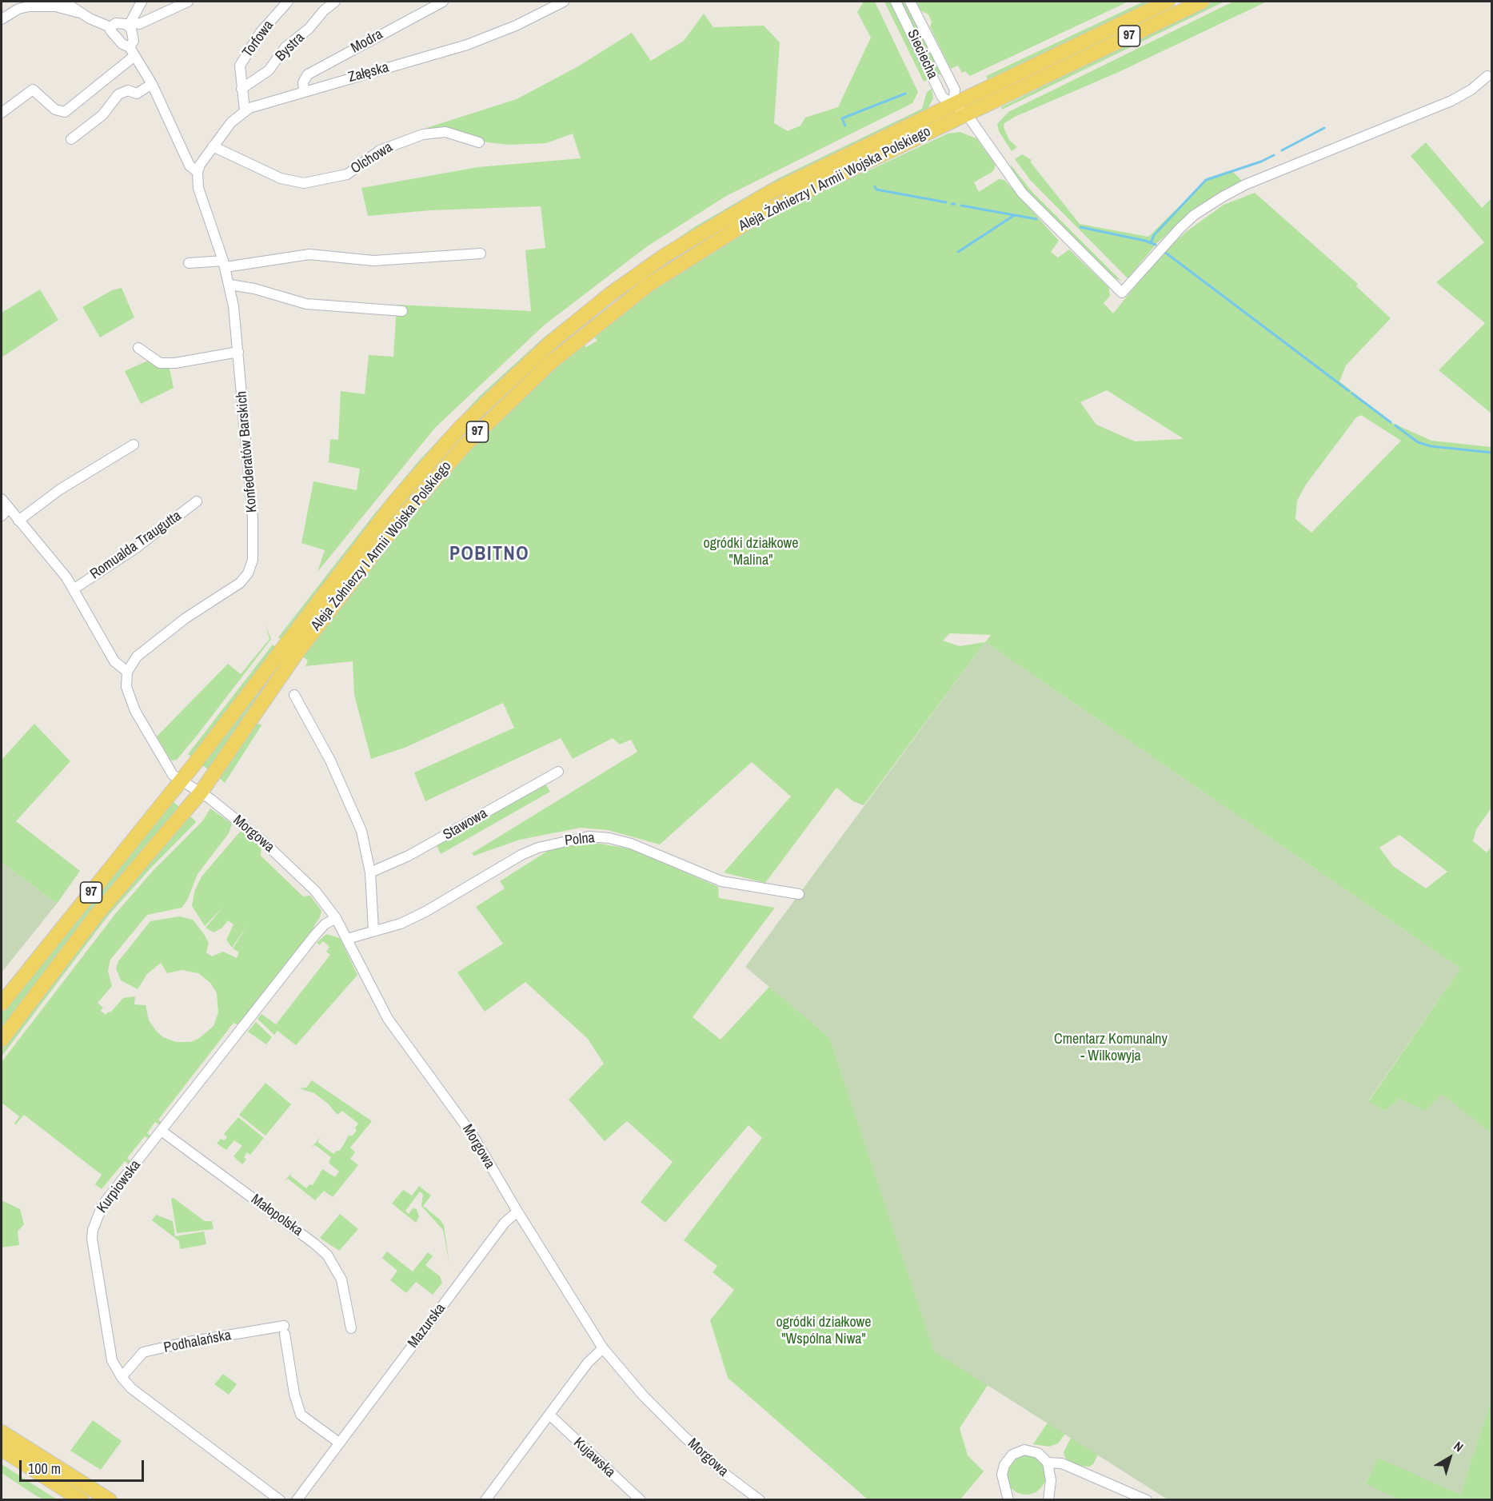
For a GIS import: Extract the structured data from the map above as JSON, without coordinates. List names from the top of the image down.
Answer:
{
  "streets": {
    "main road": ["97", "Aleja Żołnierzy I Armii Wojska Polskiego"],
    "street": [
      "Torfowa",
      "Modra",
      "Bystra",
      "Sieciecha",
      "Załęska",
      "Olchowa",
      "Konfederatów Barskich",
      "Romualda Traugutta",
      "Stawowa",
      "Morgowa",
      "Polna",
      "Kurpiowska",
      "Małopolska",
      "Mazurska",
      "Podhalańska",
      "Kujawska"
    ]
  },
  "crossings": [
    ["Torfowa", "Bystra"],
    ["Torfowa", "Załęska"],
    ["Modra", "Załęska"],
    ["Sieciecha", "Aleja Żołnierzy I Armii Wojska Polskiego"],
    ["Załęska", "Olchowa"],
    ["Załęska", "Konfederatów Barskich"],
    ["Aleja Żołnierzy I Armii Wojska Polskiego", "Morgowa"],
    ["Morgowa", "Polna"],
    ["Morgowa", "Kurpiowska"],
    ["Morgowa", "Mazurska"],
    ["Kurpiowska", "Małopolska"],
    ["Kurpiowska", "Podhalańska"],
    ["Mazurska", "Podhalańska"]
  ],
  "districts": ["POBITNO"],
  "parks": ["ogródki działkowe \"Malina\"", "Cmentarz Komunalny - Wilkowyja", "ogródki działkowe \"Wspólna Niwa\""],
  "scale_bar": "100 m",
  "north": "top right"
}
